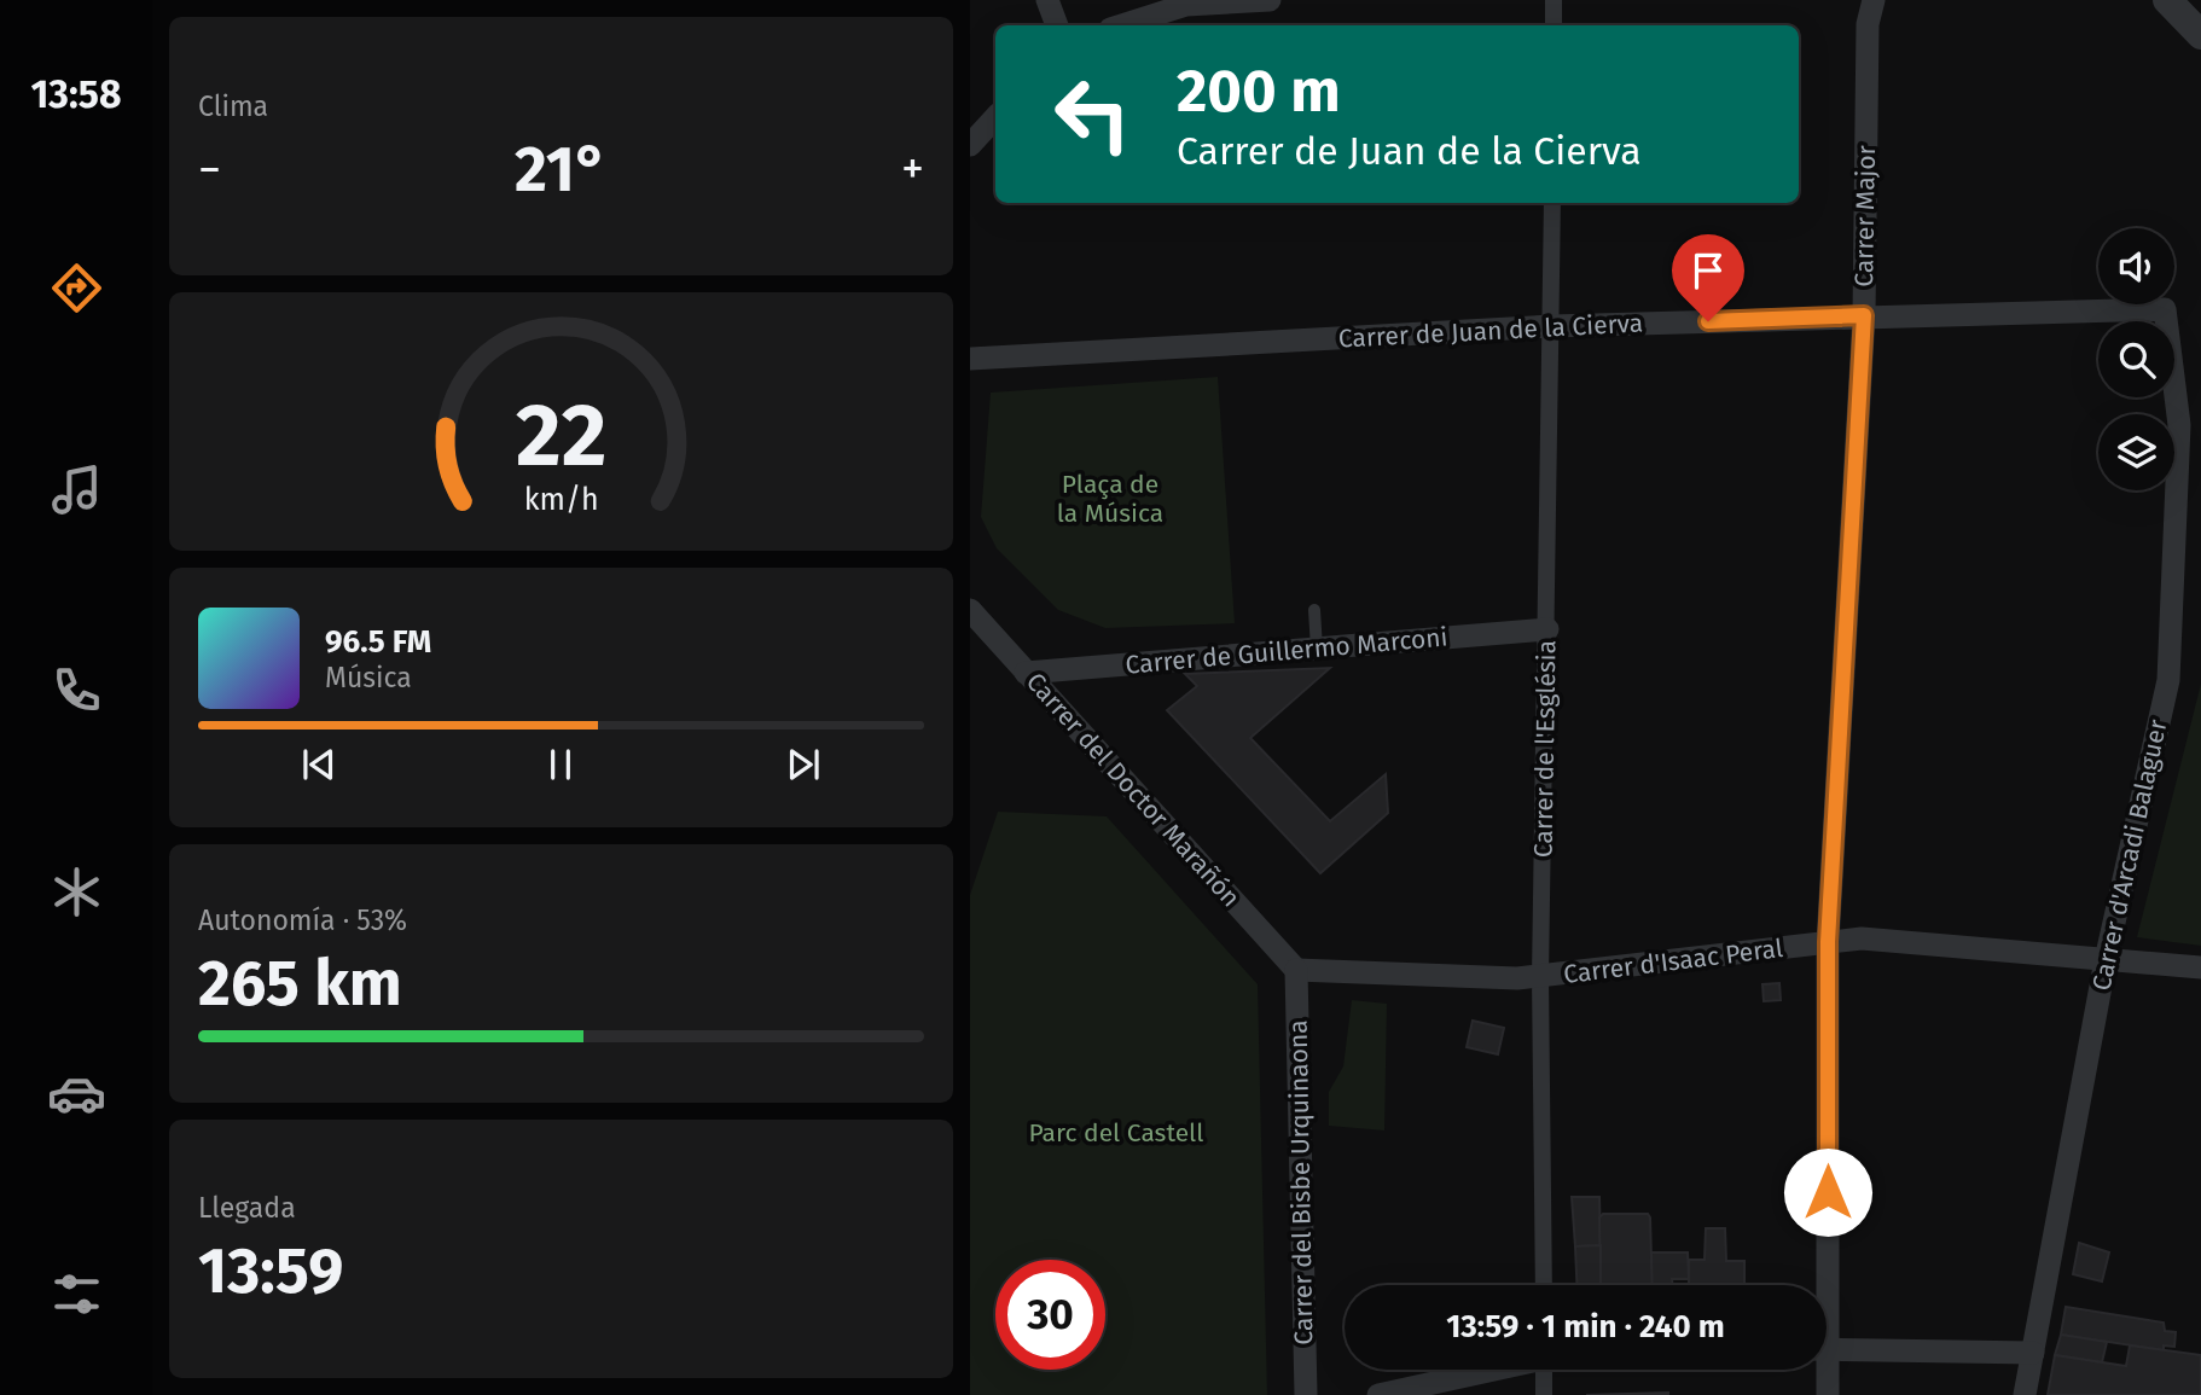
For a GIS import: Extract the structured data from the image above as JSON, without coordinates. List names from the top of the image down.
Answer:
{
  "streets": {
    "street": [
      "Carrer Major",
      "Carrer de Juan de la Cierva",
      "Carrer de Guillermo Marconi",
      "Carrer de l'Església",
      "Carrer del Doctor Marañón",
      "Carrer d'Arcadi Balaguer",
      "Carrer d'Isaac Peral",
      "Carrer del Bisbe Urquinaona"
    ]
  },
  "crossings": [
    ["Carrer Major", "Carrer de Juan de la Cierva"],
    ["Carrer Major", "Carrer d'Isaac Peral"],
    ["Carrer de Juan de la Cierva", "Carrer de l'Església"],
    ["Carrer de Juan de la Cierva", "Carrer d'Arcadi Balaguer"],
    ["Carrer de Guillermo Marconi", "Carrer de l'Església"],
    ["Carrer de Guillermo Marconi", "Carrer del Doctor Marañón"],
    ["Carrer de l'Església", "Carrer d'Isaac Peral"],
    ["Carrer del Doctor Marañón", "Carrer d'Isaac Peral"],
    ["Carrer del Doctor Marañón", "Carrer del Bisbe Urquinaona"],
    ["Carrer d'Arcadi Balaguer", "Carrer d'Isaac Peral"],
    ["Carrer d'Isaac Peral", "Carrer del Bisbe Urquinaona"]
  ],
  "parks": ["Plaça de la Música", "Parc del Castell"],
  "page": {
    "tabs": "13:58",
    "tile": [
      "Clima",
      ["Autonomía · 53%", "265 km"],
      ["Llegada", "13:59"]
    ],
    "turn": ["200 m", "Carrer de Juan de la Cierva"],
    "heat": ["−", "21°", "+"],
    "song": ["96.5 FM", "Música"],
    "limit": "30",
    "trip": "13:59 · 1 min · 240 m",
    "gauge": ["22", "km/h"]
  }
}
